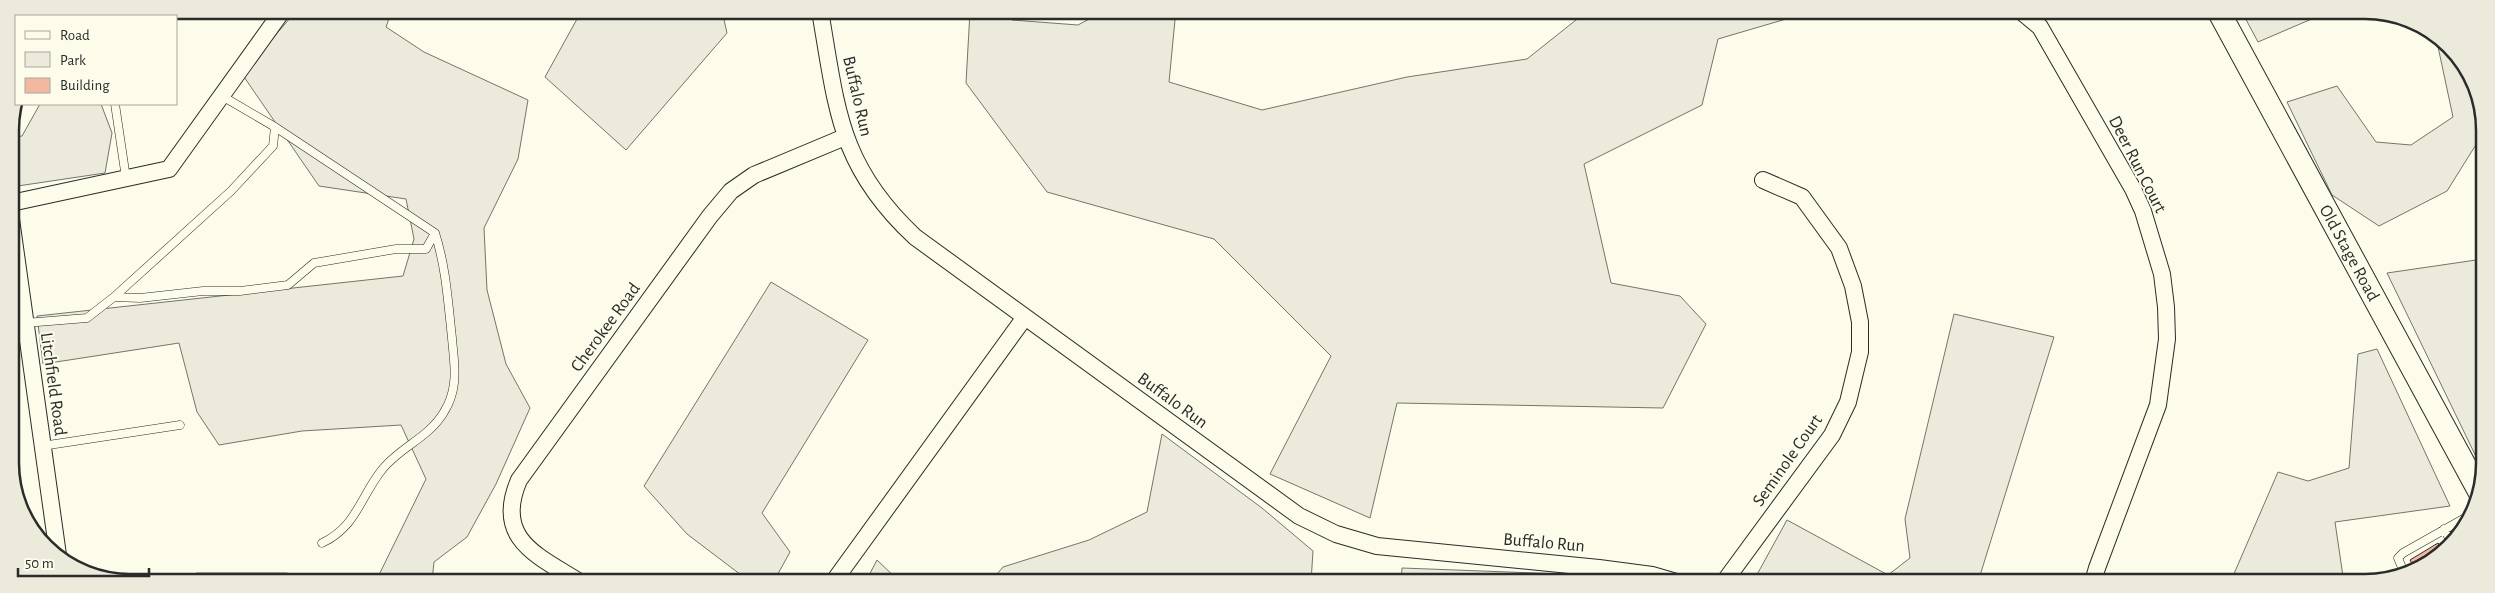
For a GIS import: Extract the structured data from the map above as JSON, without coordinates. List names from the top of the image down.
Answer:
{
  "streets": {
    "main road": ["Old Stage Road"],
    "street": [
      "Buffalo Run",
      "Deer Run Court",
      "Cherokee Road",
      "Litchfield Road",
      "Seminole Court"
    ]
  },
  "crossings": [
    ["Buffalo Run", "Cherokee Road"]
  ],
  "legend": ["Road", "Park", "Building"],
  "scale_bar": "50 m"
}
